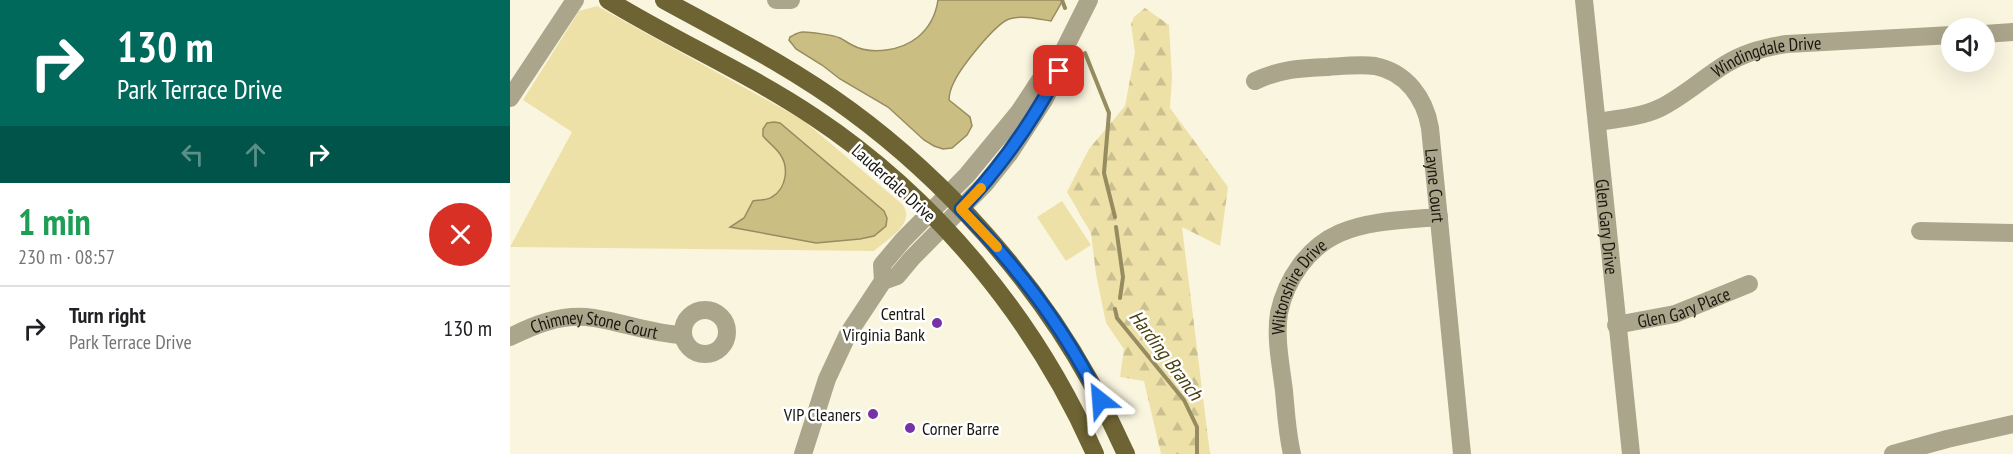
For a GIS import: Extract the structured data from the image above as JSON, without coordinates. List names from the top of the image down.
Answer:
{
  "streets": {
    "main road": ["Lauderdale Drive"],
    "street": [
      "Windingdale Drive",
      "Layne Court",
      "Glen Gary Drive",
      "Wiltonshire Drive",
      "Glen Gary Place",
      "Chimney Stone Court"
    ]
  },
  "crossings": [
    ["Windingdale Drive", "Glen Gary Drive"],
    ["Layne Court", "Wiltonshire Drive"],
    ["Glen Gary Drive", "Glen Gary Place"]
  ],
  "water": ["Harding Branch"],
  "places": ["Central Virginia Bank", "VIP Cleaners", "Corner Barre"],
  "page": {
    "turn": ["130 m", "Park Terrace Drive"],
    "heading": ["1 min", "230 m · 08:57"],
    "list": [
      {
        "name": "Turn right",
        "note": "Park Terrace Drive",
        "value": "130 m"
      }
    ]
  }
}
